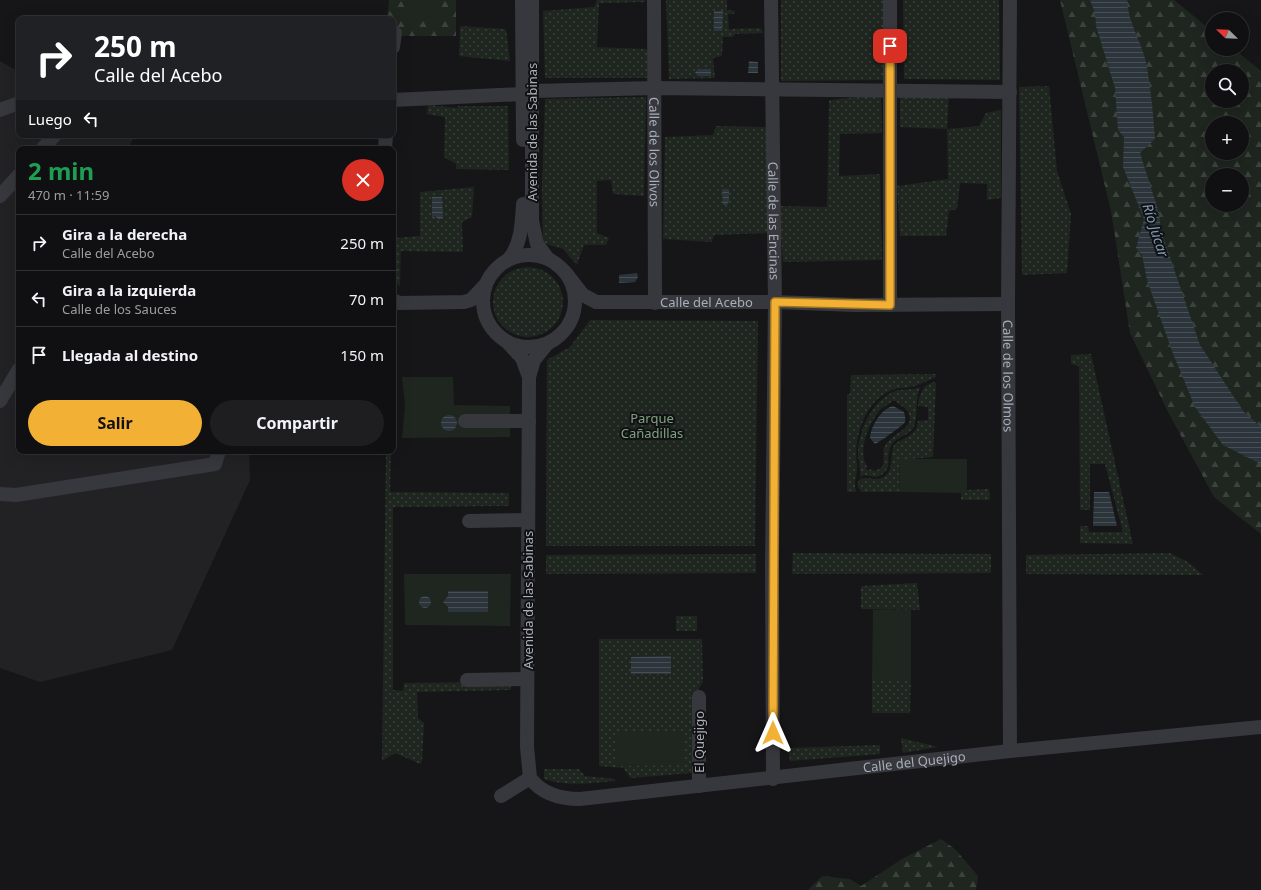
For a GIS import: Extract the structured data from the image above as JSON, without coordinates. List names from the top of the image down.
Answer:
{
  "streets": {
    "street": [
      "Avenida de las Sabinas",
      "Calle de los Olivos",
      "Calle de las Encinas",
      "Calle del Acebo",
      "Calle de los Olmos",
      "El Quejigo",
      "Calle del Quejigo"
    ]
  },
  "crossings": [
    ["Avenida de las Sabinas", "Calle del Quejigo"],
    ["Calle de los Olivos", "Calle del Acebo"],
    ["Calle de las Encinas", "Calle del Acebo"],
    ["Calle de las Encinas", "Calle del Quejigo"],
    ["Calle del Acebo", "Calle de los Olmos"],
    ["Calle de los Olmos", "Calle del Quejigo"],
    ["El Quejigo", "Calle del Quejigo"]
  ],
  "water": ["Río Júcar"],
  "parks": ["Parque Cañadillas"],
  "north": "top left",
  "page": {
    "map_buttons": ["+", "−"],
    "turn": ["250 m", "Calle del Acebo"],
    "then": "Luego",
    "heading": ["2 min", "470 m · 11:59"],
    "list": [
      {
        "name": "Gira a la derecha",
        "note": "Calle del Acebo",
        "value": "250 m"
      },
      {
        "name": "Gira a la izquierda",
        "note": "Calle de los Sauces",
        "value": "70 m"
      },
      {
        "name": "Llegada al destino",
        "value": "150 m"
      }
    ],
    "buttons": ["Salir", "Compartir"]
  }
}
